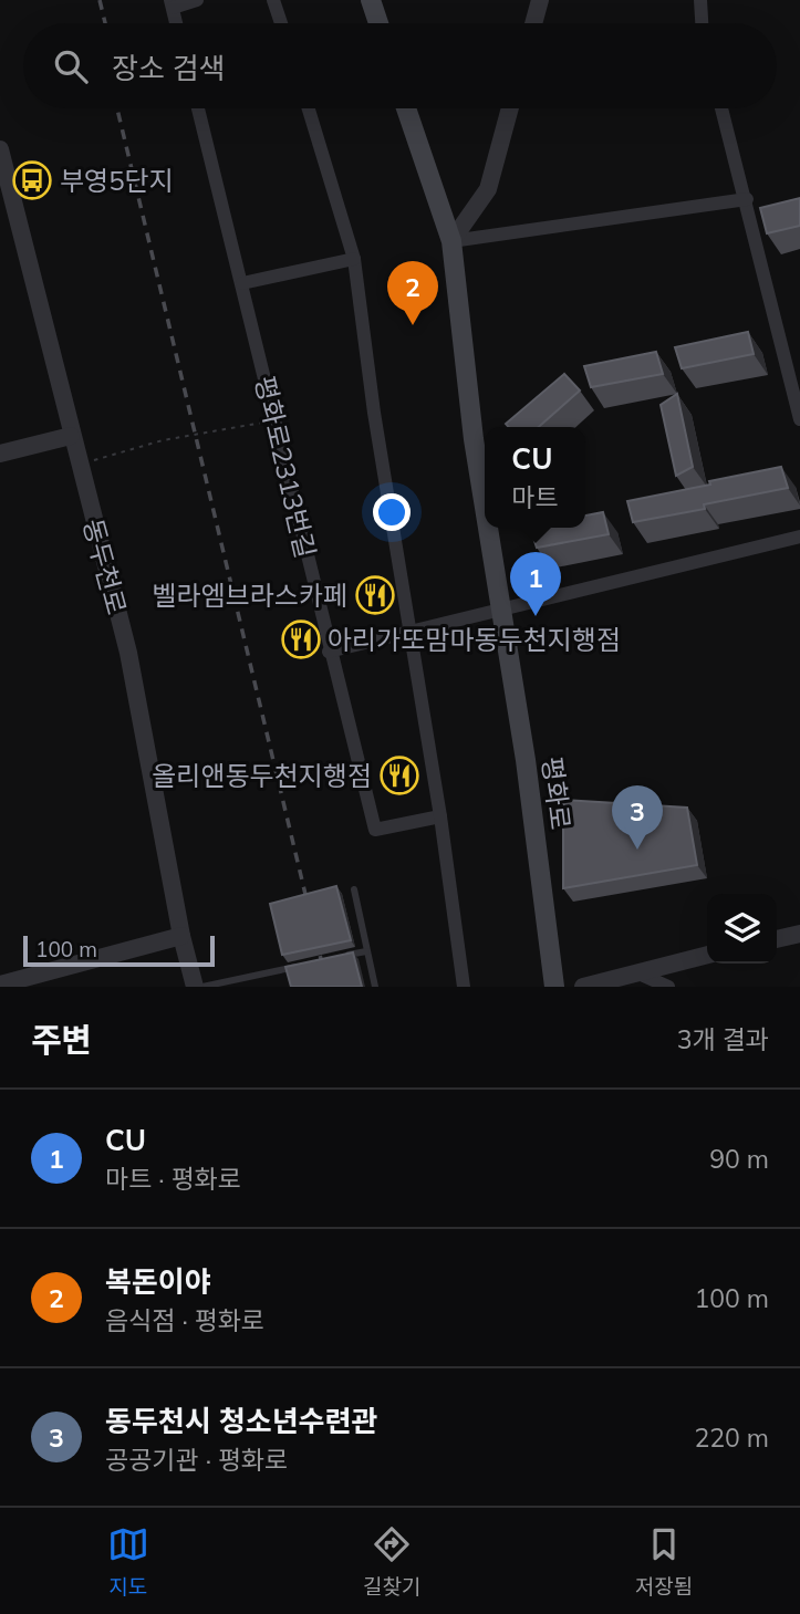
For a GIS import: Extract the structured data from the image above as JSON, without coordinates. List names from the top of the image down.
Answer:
{
  "streets": {
    "main road": ["평화로"],
    "street": ["평화로2313번길", "동두천로"]
  },
  "places": {
    "bus stop": ["부영5단지"],
    "restaurant": ["벨라엠브라스카페", "아리가또맘마동두천지행점", "올리앤동두천지행점"]
  },
  "scale_bar": "100 m",
  "page": {
    "search": "장소 검색",
    "pins": ["2", "1", "3"],
    "popup": ["CU", "마트"],
    "scale": "100 m",
    "heading": ["주변", "3개 결과"],
    "list": [
      {
        "mark": "1",
        "name": "CU",
        "note": "마트 · 평화로",
        "value": "90 m"
      },
      {
        "mark": "2",
        "name": "복돈이야",
        "note": "음식점 · 평화로",
        "value": "100 m"
      },
      {
        "mark": "3",
        "name": "동두천시 청소년수련관",
        "note": "공공기관 · 평화로",
        "value": "220 m"
      }
    ],
    "nav": ["지도", "길찾기", "저장됨"]
  }
}
